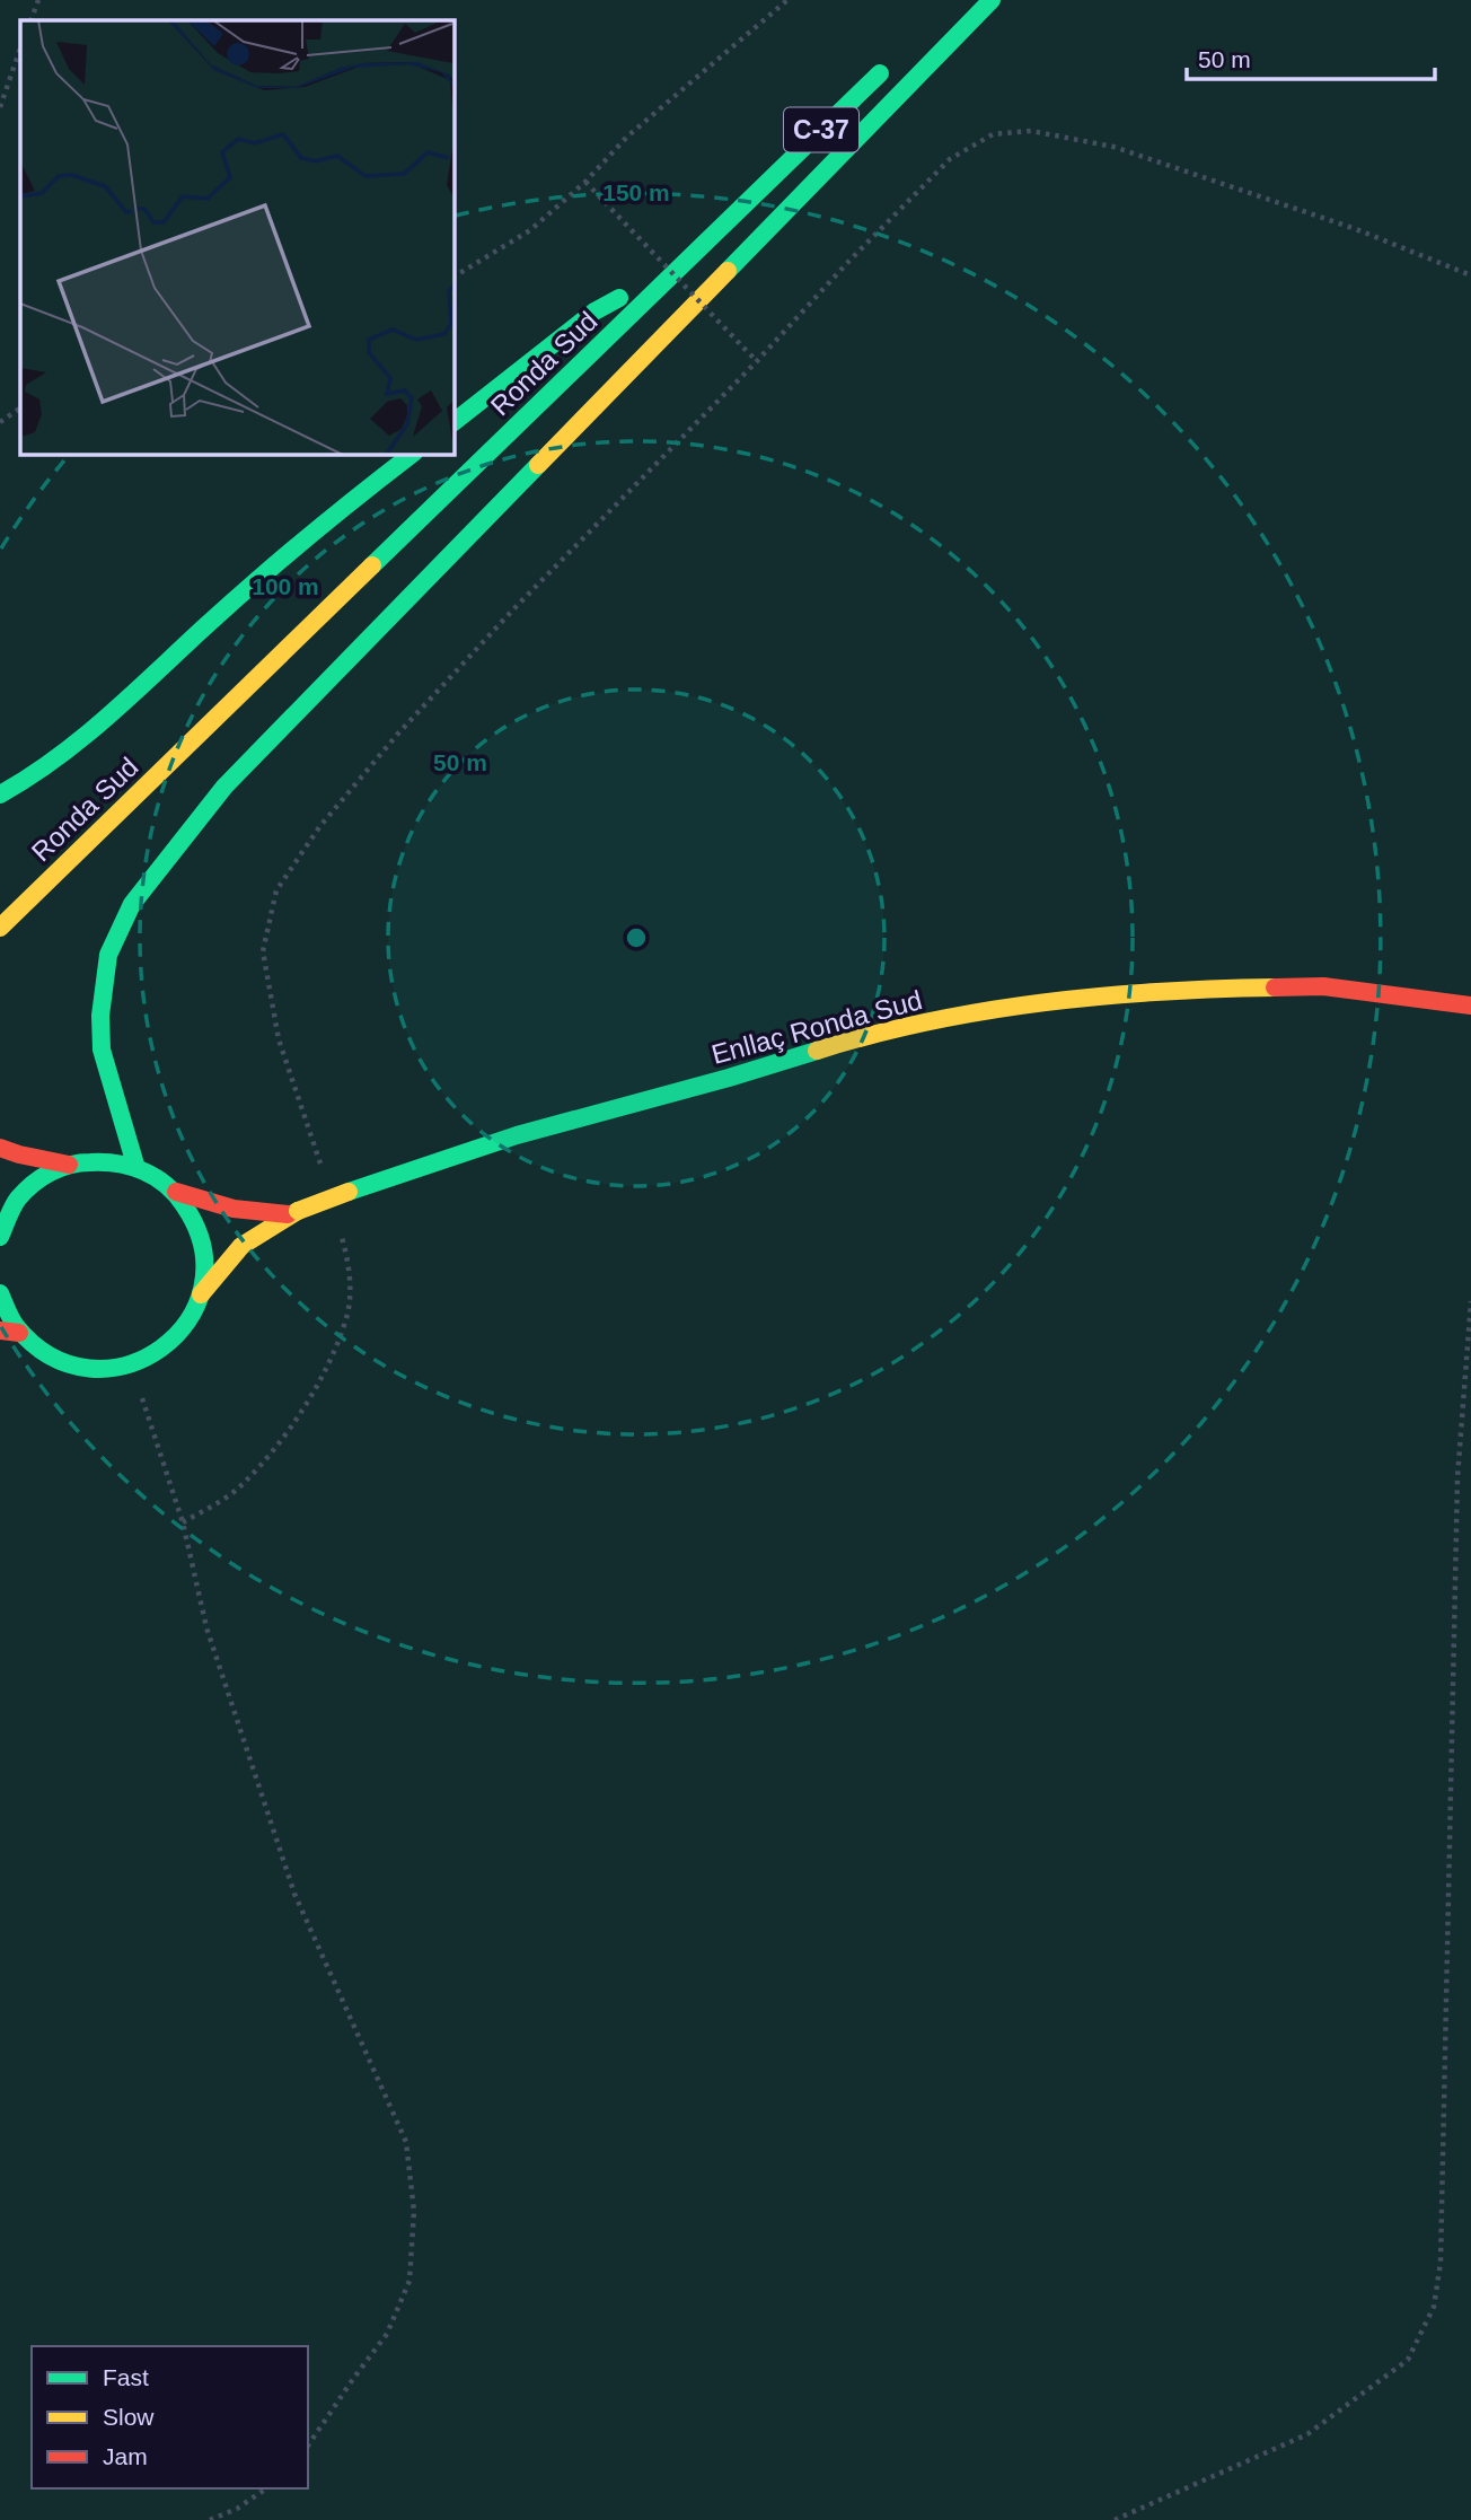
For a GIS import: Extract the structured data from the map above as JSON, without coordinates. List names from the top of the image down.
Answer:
{
  "streets": {
    "main road": ["C-37", "Ronda Sud", "Enllaç Ronda Sud"]
  },
  "legend": ["Fast", "Slow", "Jam"],
  "scale_bar": "50 m",
  "rings": ["150 m", "100 m", "50 m"]
}
